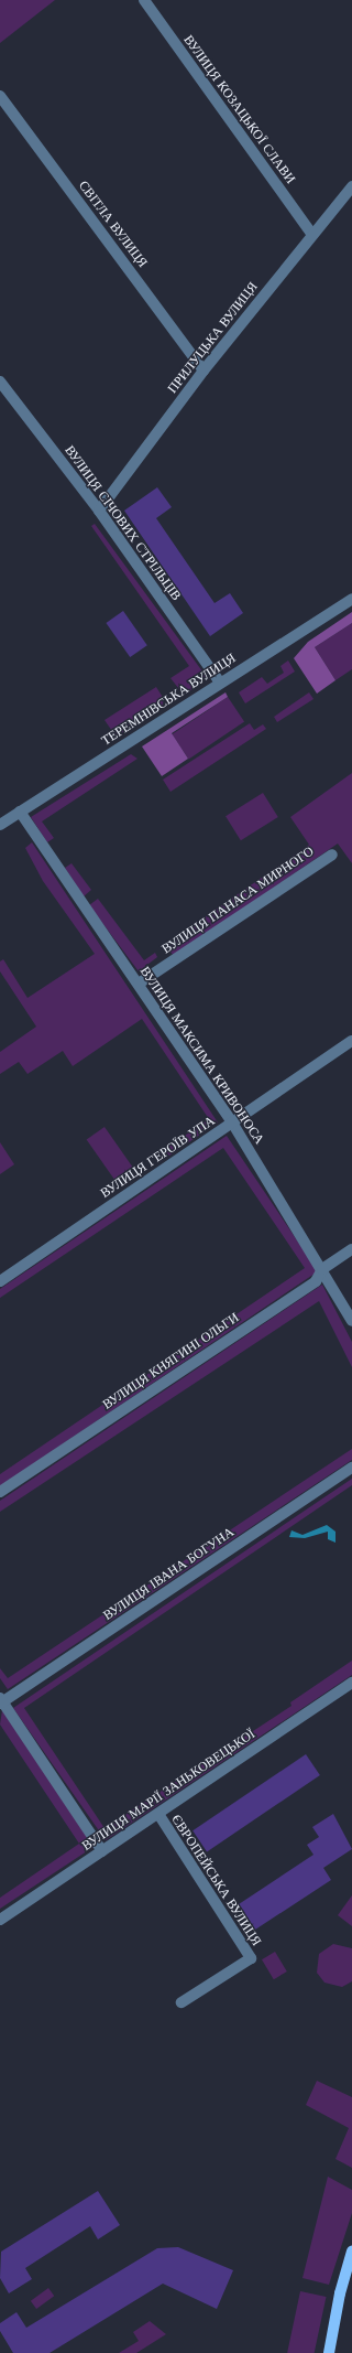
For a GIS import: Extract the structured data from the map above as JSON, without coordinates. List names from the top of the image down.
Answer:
{
  "streets": {
    "street": [
      "ВУЛИЦЯ КОЗАЦЬКОЇ СЛАВИ",
      "СВІТЛА ВУЛИЦЯ",
      "ПРИЛУЦЬКА ВУЛИЦЯ",
      "ВУЛИЦЯ СІЧОВИХ СТРІЛЬЦІВ",
      "ТЕРЕМНІВСЬКА ВУЛИЦЯ",
      "ВУЛИЦЯ ПАНАСА МИРНОГО",
      "ВУЛИЦЯ МАКСИМА КРИВОНОСА",
      "ВУЛИЦЯ ГЕРОЇВ УПА",
      "ВУЛИЦЯ КНЯГИНІ ОЛЬГИ",
      "ВУЛИЦЯ ІВАНА БОГУНА",
      "ВУЛИЦЯ МАРІЇ ЗАНЬКОВЕЦЬКОЇ",
      "ЄВРОПЕЙСЬКА ВУЛИЦЯ"
    ]
  },
  "crossings": [
    ["ВУЛИЦЯ КОЗАЦЬКОЇ СЛАВИ", "ПРИЛУЦЬКА ВУЛИЦЯ"],
    ["СВІТЛА ВУЛИЦЯ", "ПРИЛУЦЬКА ВУЛИЦЯ"],
    ["ПРИЛУЦЬКА ВУЛИЦЯ", "ВУЛИЦЯ СІЧОВИХ СТРІЛЬЦІВ"],
    ["ВУЛИЦЯ СІЧОВИХ СТРІЛЬЦІВ", "ТЕРЕМНІВСЬКА ВУЛИЦЯ"],
    ["ТЕРЕМНІВСЬКА ВУЛИЦЯ", "ВУЛИЦЯ МАКСИМА КРИВОНОСА"],
    ["ВУЛИЦЯ ПАНАСА МИРНОГО", "ВУЛИЦЯ МАКСИМА КРИВОНОСА"],
    ["ВУЛИЦЯ МАКСИМА КРИВОНОСА", "ВУЛИЦЯ ГЕРОЇВ УПА"],
    ["ВУЛИЦЯ МАКСИМА КРИВОНОСА", "ВУЛИЦЯ КНЯГИНІ ОЛЬГИ"],
    ["ВУЛИЦЯ МАРІЇ ЗАНЬКОВЕЦЬКОЇ", "ЄВРОПЕЙСЬКА ВУЛИЦЯ"]
  ]
}
